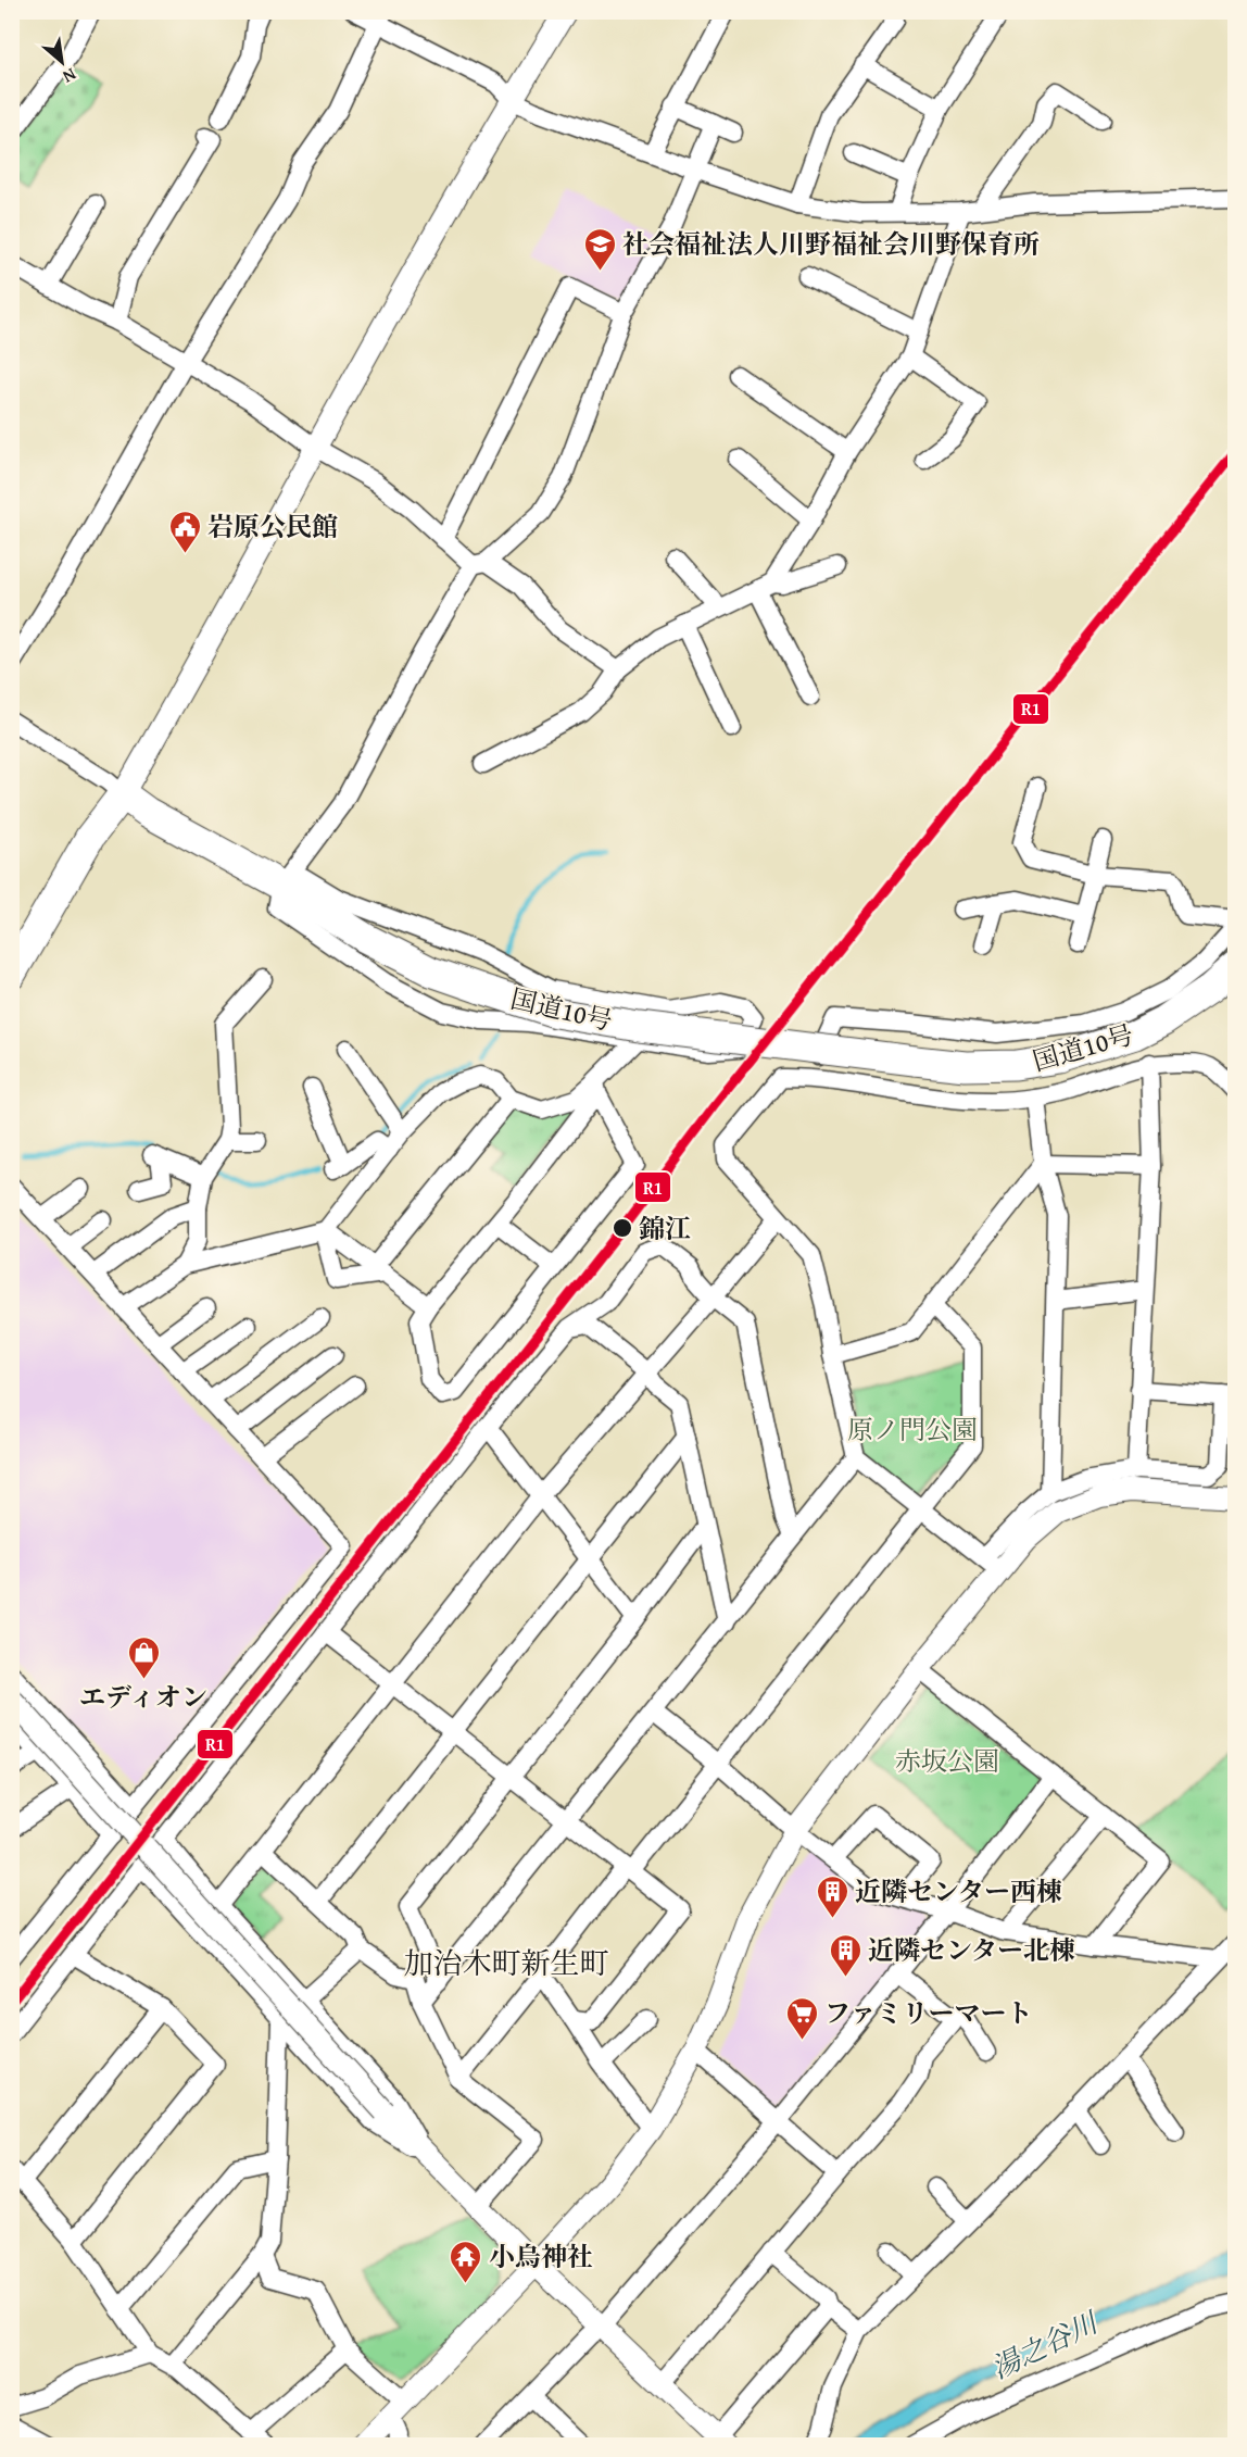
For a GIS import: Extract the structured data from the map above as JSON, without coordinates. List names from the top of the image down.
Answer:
{
  "streets": {
    "highway": ["国道10号"]
  },
  "districts": ["加治木町新生町"],
  "water": ["湯之谷川"],
  "parks": ["原ノ門公園", "赤坂公園"],
  "places": {
    "school or university": ["社会福祉法人川野福祉会川野保育所"],
    "public building": ["岩原公民館"],
    "other": ["錦江"],
    "shop": ["エディオン"],
    "building": ["近隣センター西棟", "近隣センター北棟"],
    "supermarket": ["ファミリーマート"],
    "temple": ["小烏神社"]
  },
  "lines": ["transit line R1"],
  "north": "bottom right"
}
